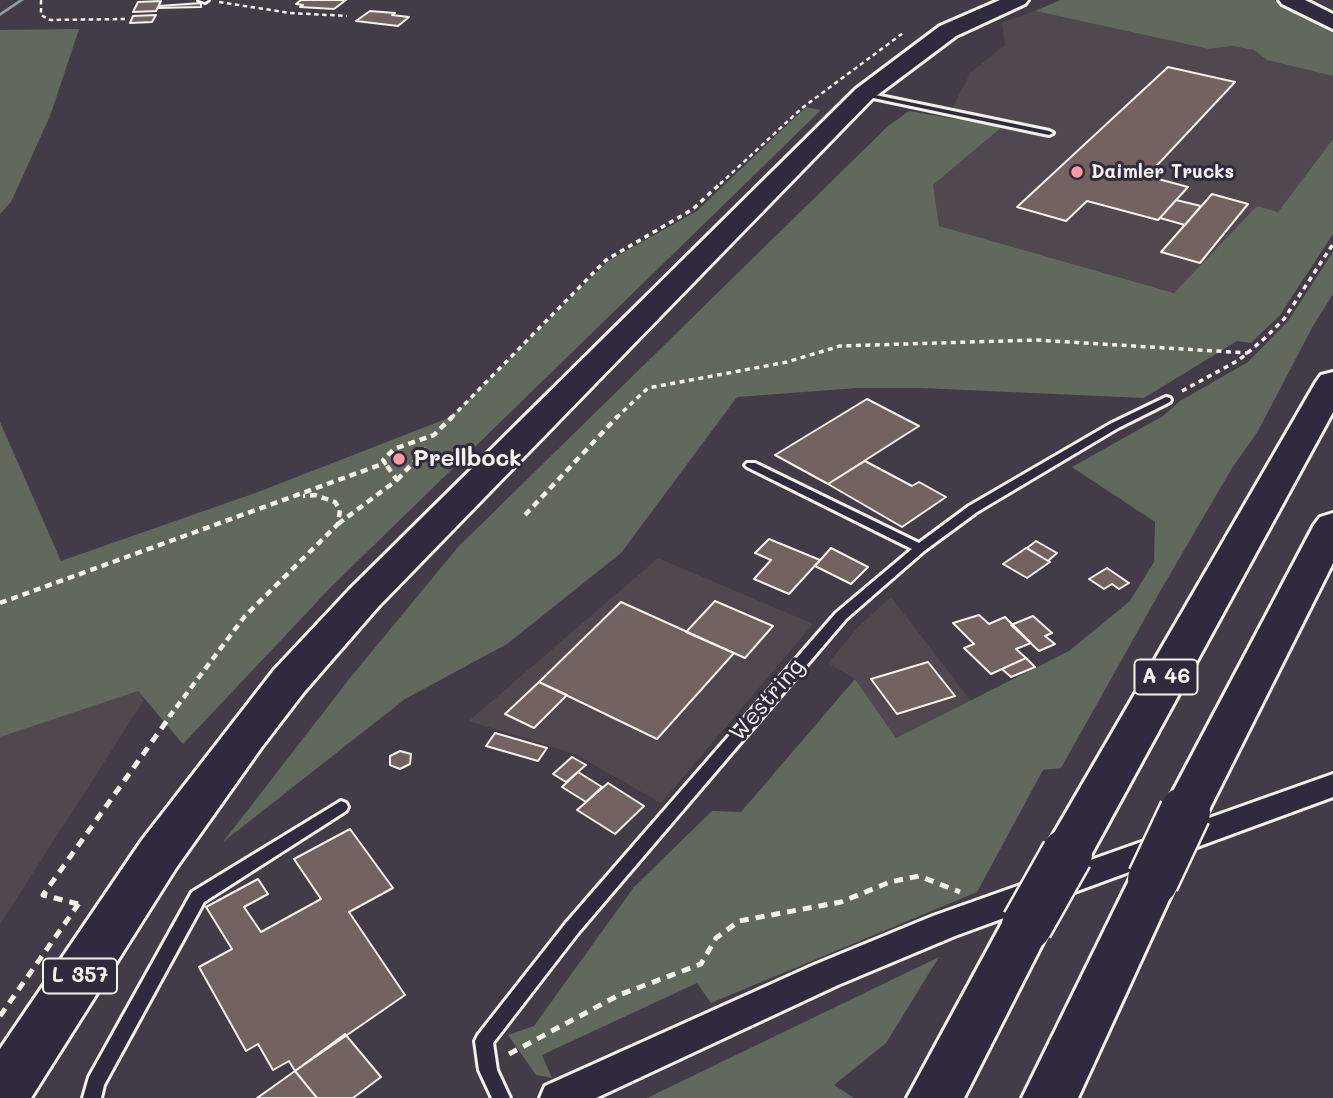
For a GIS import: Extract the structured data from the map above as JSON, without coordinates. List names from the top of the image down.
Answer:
{
  "streets": {
    "main road": ["A 46", "L 357"],
    "lane": ["Westring"]
  },
  "places": ["Daimler Trucks", "Prellbock"]
}
